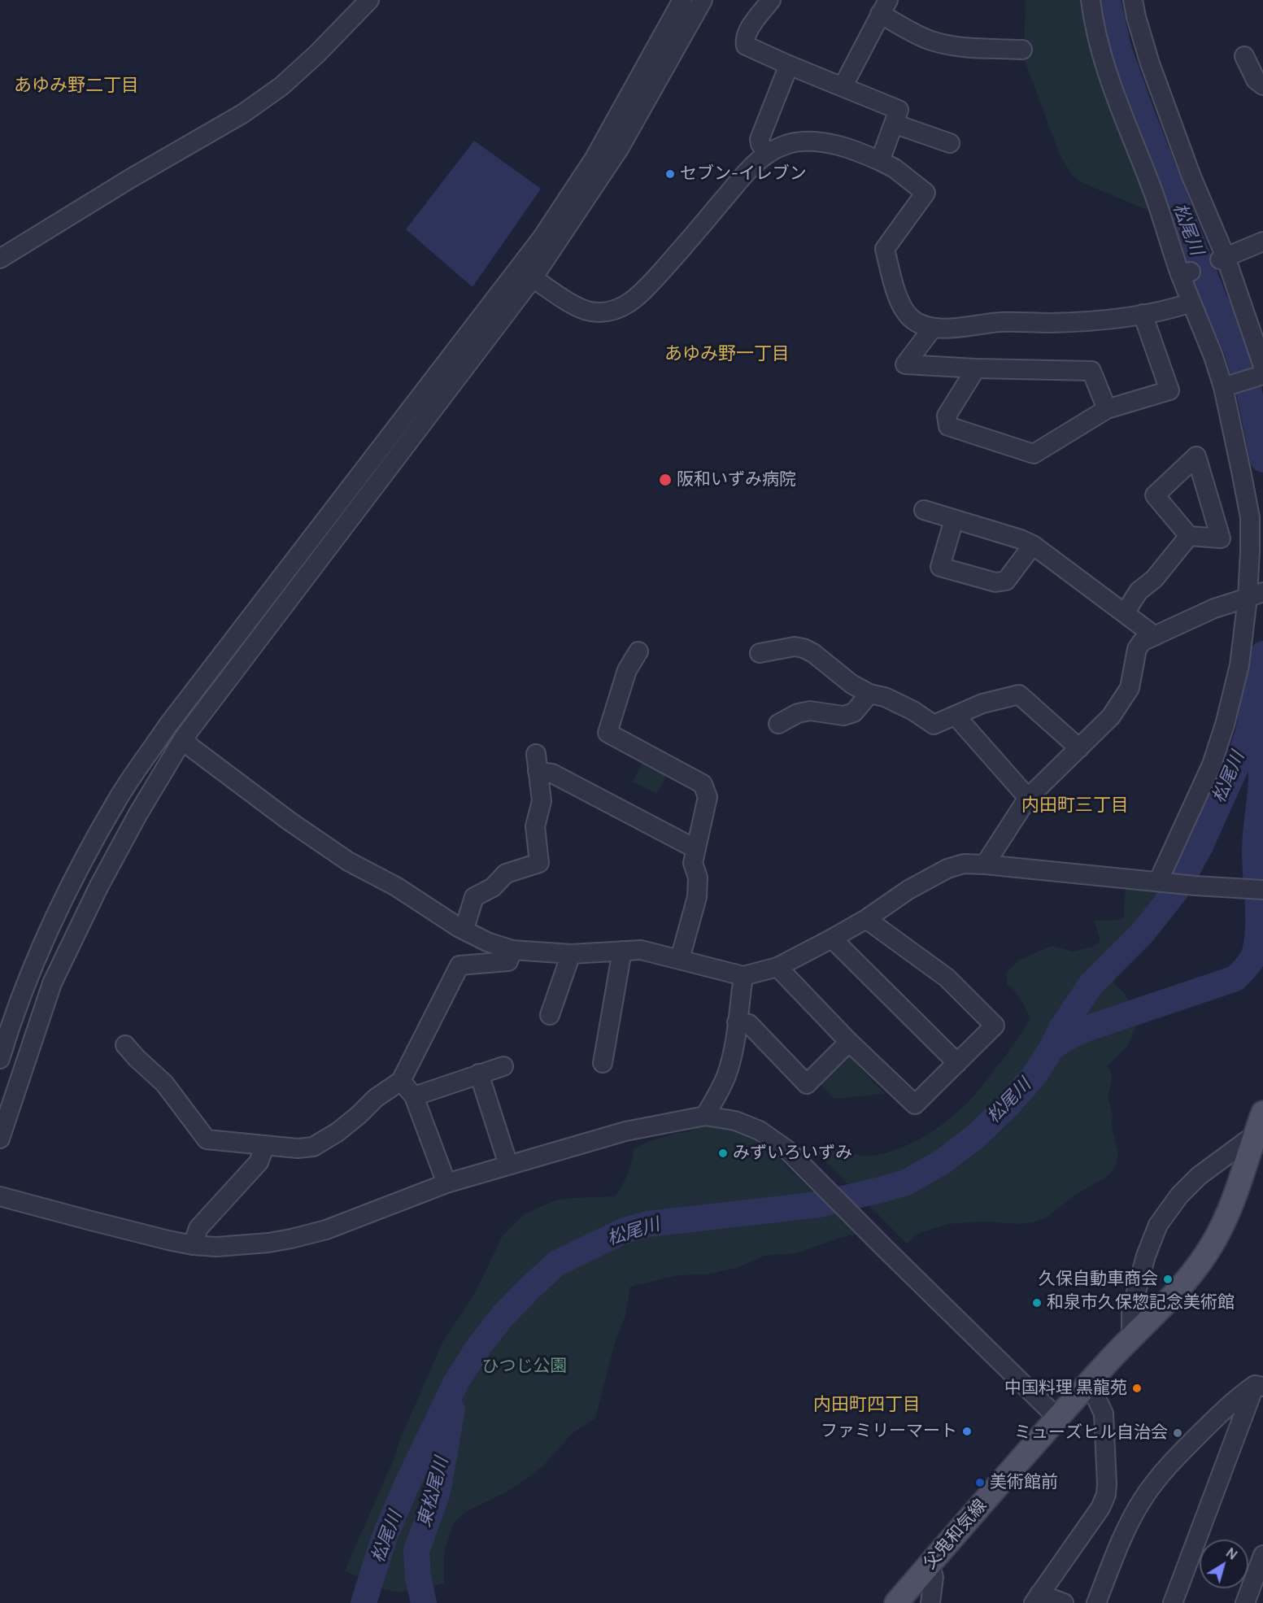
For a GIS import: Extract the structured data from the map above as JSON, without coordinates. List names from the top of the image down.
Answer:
{
  "streets": {
    "main road": ["父鬼和気線"]
  },
  "districts": [
    "あゆみ野二丁目",
    "あゆみ野一丁目",
    "内田町三丁目",
    "内田町四丁目"
  ],
  "water": ["松尾川", "東松尾川"],
  "parks": ["ひつじ公園"],
  "places": [
    "セブン-イレブン",
    "阪和いずみ病院",
    "みずいろいずみ",
    "久保自動車商会",
    "和泉市久保惣記念美術館",
    "中国料理 黒龍苑",
    "ファミリーマート",
    "ミューズヒル自治会",
    "美術館前"
  ],
  "north": "top right"
}
